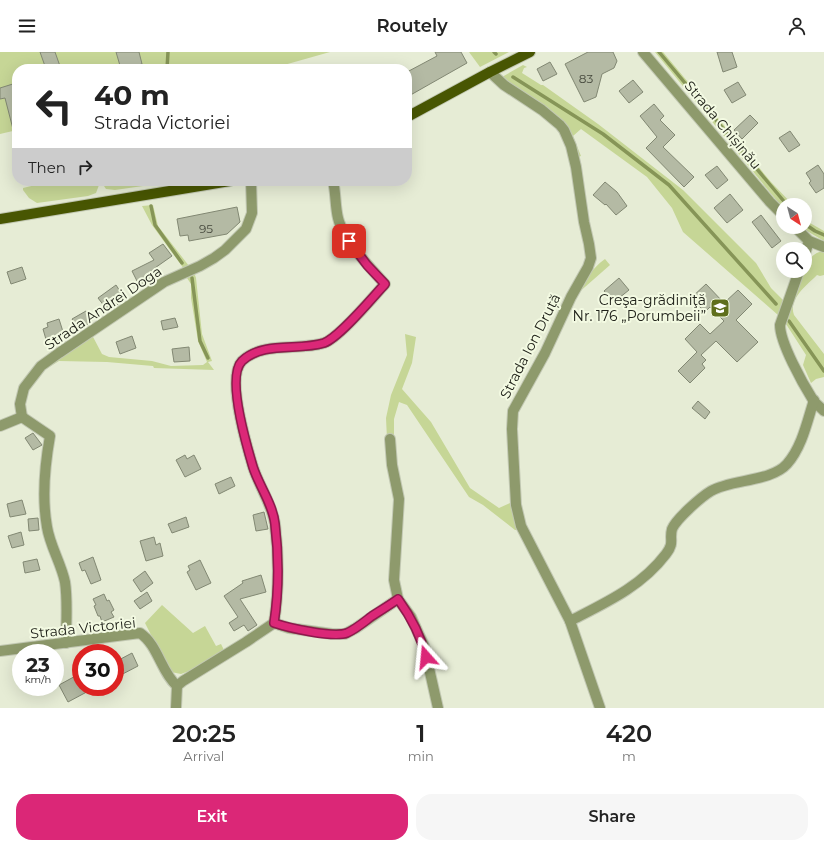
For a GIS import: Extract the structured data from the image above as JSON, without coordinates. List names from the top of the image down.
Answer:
{
  "streets": {
    "street": [
      "Strada Chișinău",
      "Strada Andrei Doga",
      "Strada Ion Druță",
      "Strada Victoriei"
    ]
  },
  "places": {
    "school or university": ["Creşa-grădiniţă Nr. 176 „Porumbeii”"]
  },
  "house_numbers": ["83", "95"],
  "north": "bottom right",
  "page": {
    "header": "Routely",
    "turn": ["40 m", "Strada Victoriei"],
    "then": "Then",
    "speed": "23 km/h",
    "limit": "30",
    "eta": [
      "20:25",
      "Arrival",
      "1",
      "min",
      "420",
      "m"
    ],
    "buttons": ["Exit", "Share"]
  }
}
